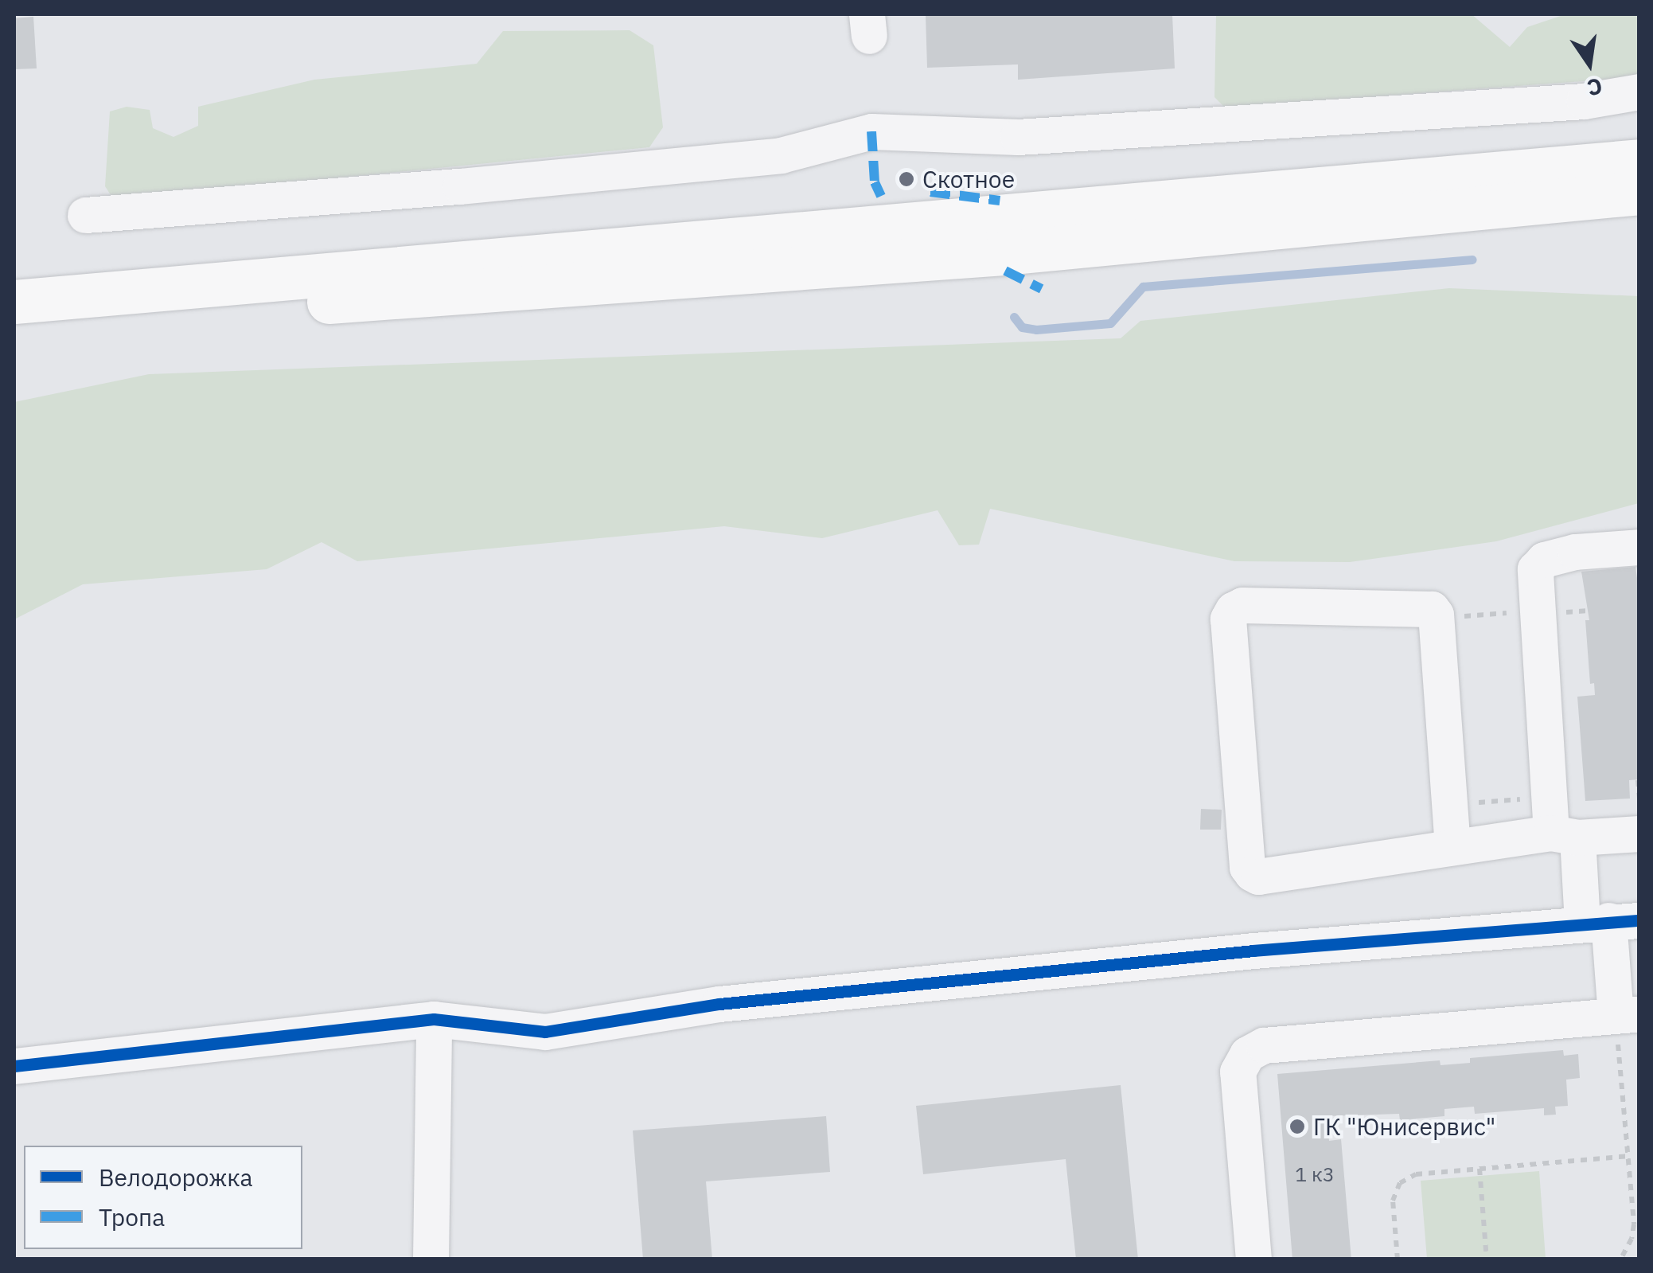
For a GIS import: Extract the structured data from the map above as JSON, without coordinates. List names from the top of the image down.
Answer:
{
  "places": ["Скотное", "ГК \"Юнисервис\""],
  "house_numbers": ["1 к3"],
  "legend": ["Велодорожка", "Тропа"],
  "north": "bottom"
}
